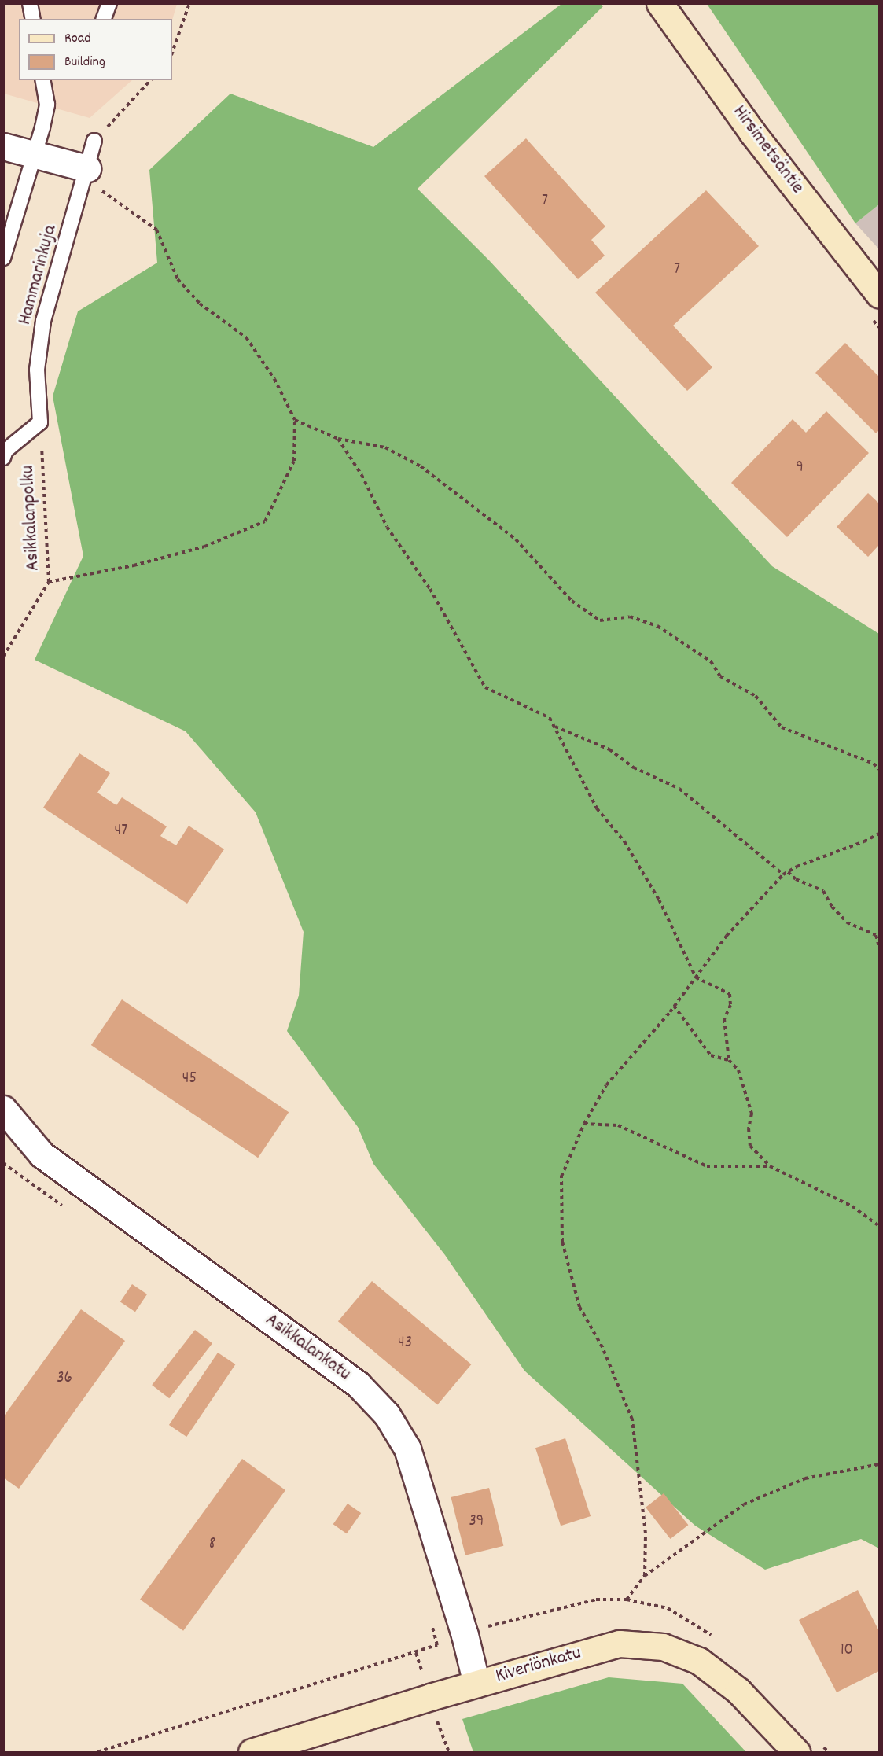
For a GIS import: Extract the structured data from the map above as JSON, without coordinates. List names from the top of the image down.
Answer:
{
  "streets": {
    "street": ["Hirsimetsäntie", "Asikkalankatu", "Kiveriönkatu"],
    "lane": ["Hammarinkuja"],
    "path": ["Asikkalanpolku"]
  },
  "crossings": [
    ["Hammarinkuja", "Asikkalanpolku"],
    ["Asikkalankatu", "Kiveriönkatu"]
  ],
  "house_numbers": [
    "7",
    "7",
    "9",
    "47",
    "45",
    "43",
    "36",
    "39",
    "8",
    "10"
  ],
  "legend": ["Road", "Building"]
}
